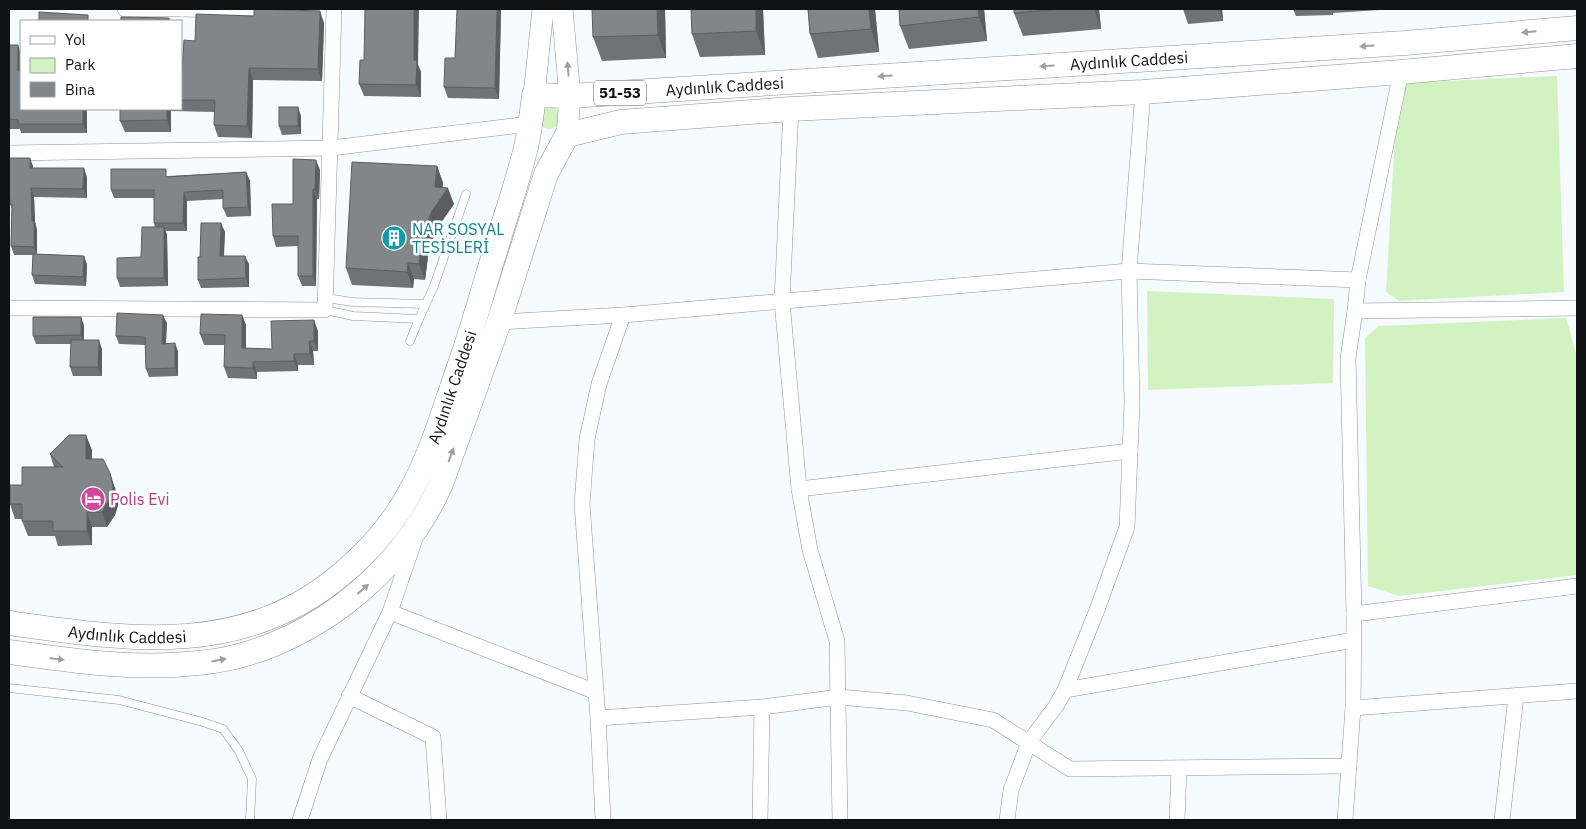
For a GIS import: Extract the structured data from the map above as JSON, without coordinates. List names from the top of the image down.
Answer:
{
  "streets": {
    "main road": ["Aydınlık Caddesi", "51-53"]
  },
  "places": {
    "building": ["NAR SOSYAL TESİSLERİ"],
    "hotel": ["Polis Evi"]
  },
  "legend": ["Yol", "Park", "Bina"]
}
